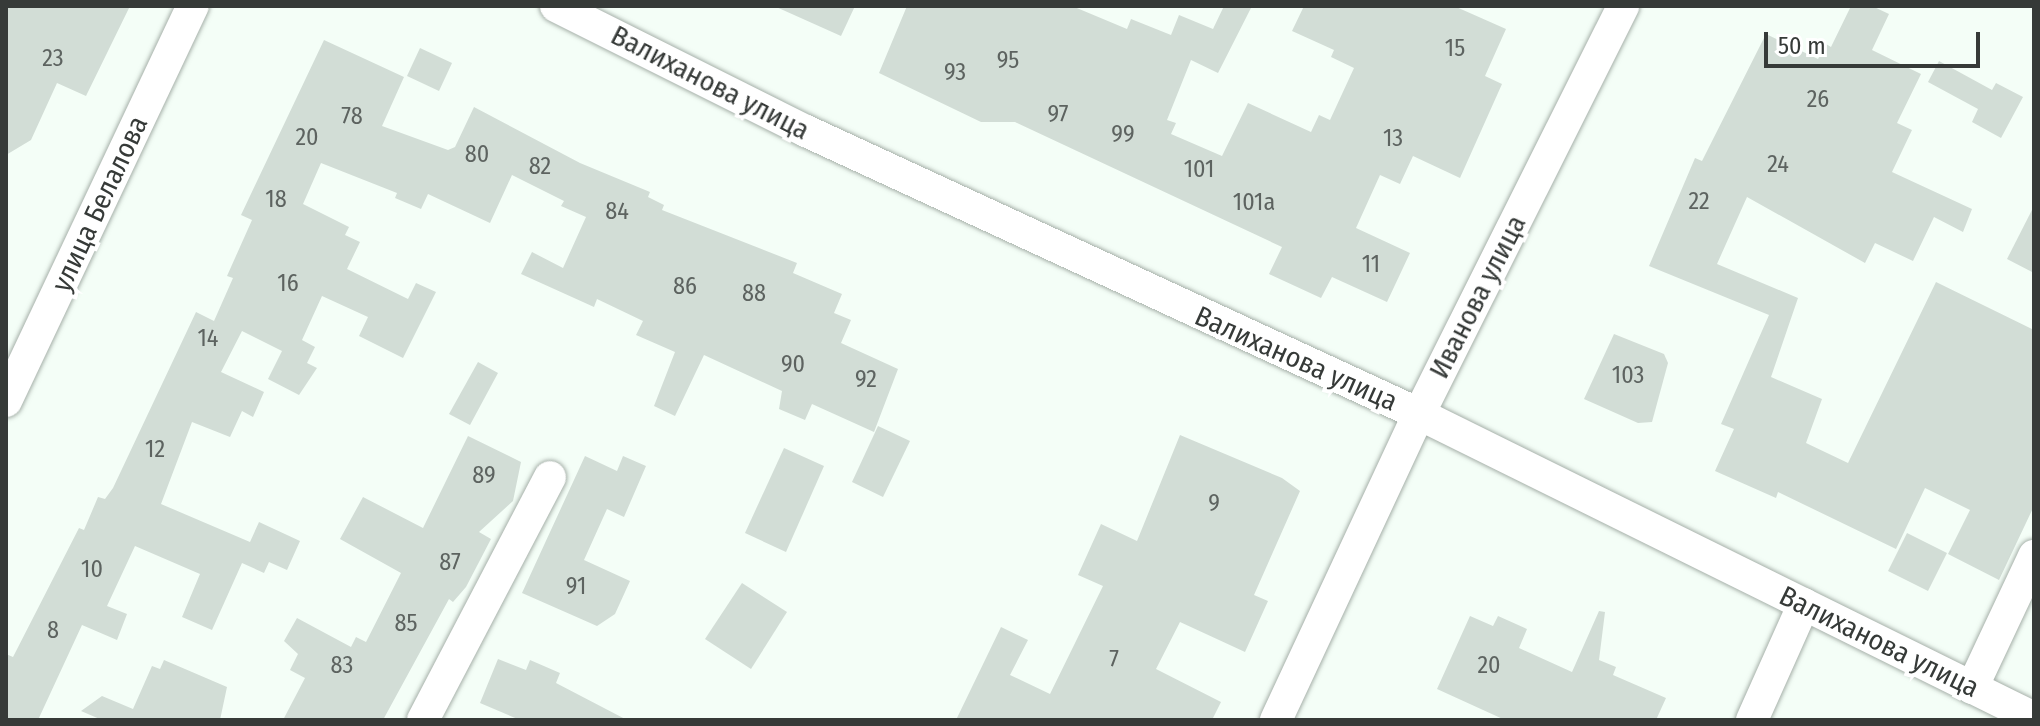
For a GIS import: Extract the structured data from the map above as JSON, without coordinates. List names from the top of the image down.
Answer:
{
  "streets": {
    "street": ["Валиханова улица", "улица Белалова", "Иванова улица"]
  },
  "crossings": [
    ["Валиханова улица", "Иванова улица"]
  ],
  "house_numbers": [
    "15",
    "23",
    "95",
    "93",
    "26",
    "97",
    "78",
    "99",
    "20",
    "13",
    "80",
    "24",
    "82",
    "101",
    "18",
    "22",
    "101а",
    "84",
    "11",
    "16",
    "86",
    "88",
    "14",
    "90",
    "103",
    "92",
    "12",
    "89",
    "9",
    "87",
    "10",
    "91",
    "85",
    "8",
    "7",
    "83",
    "20"
  ],
  "scale_bar": "50 m"
}
